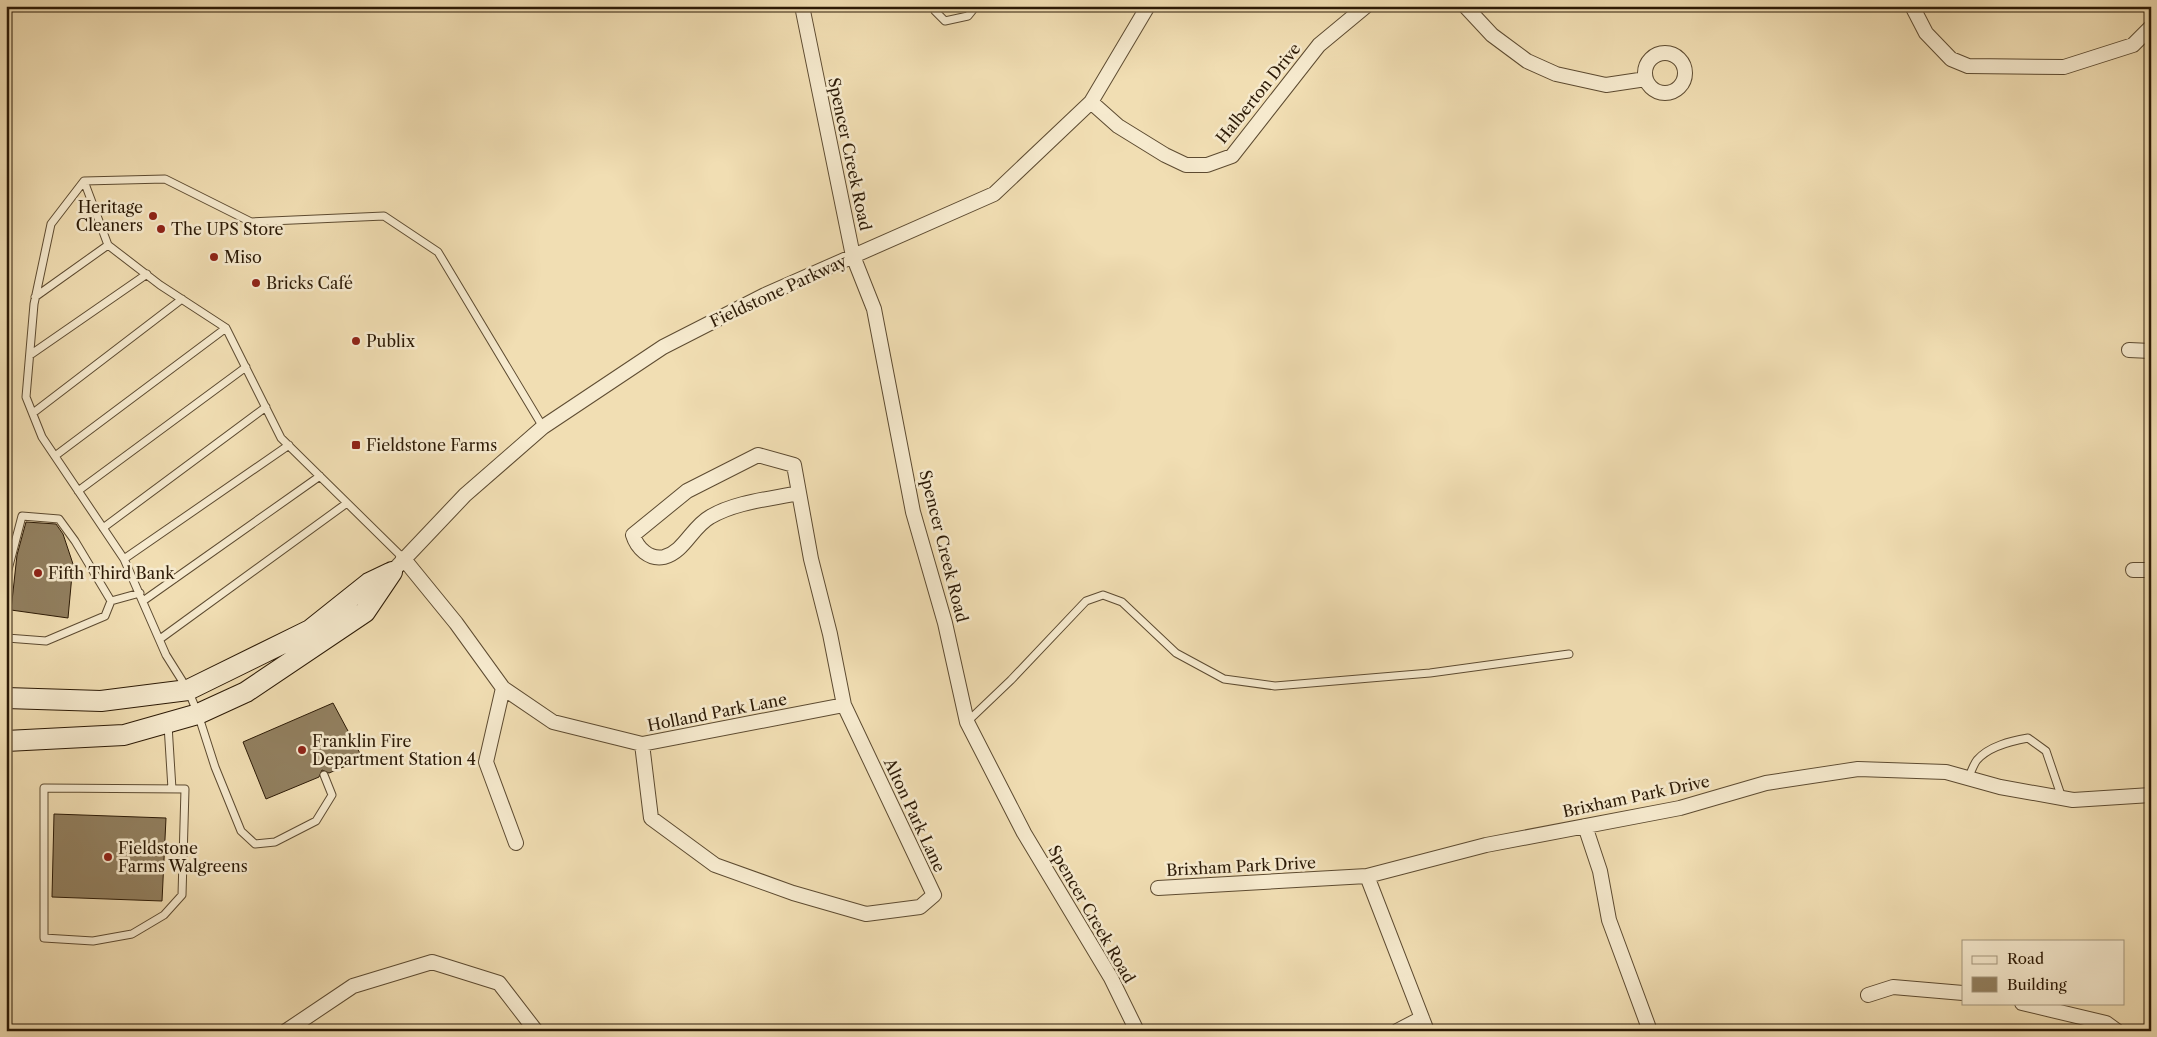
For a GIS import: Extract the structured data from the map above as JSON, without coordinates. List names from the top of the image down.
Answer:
{
  "streets": {
    "street": [
      "Halberton Drive",
      "Spencer Creek Road",
      "Fieldstone Parkway",
      "Holland Park Lane",
      "Brixham Park Drive",
      "Alton Park Lane"
    ]
  },
  "crossings": [
    ["Halberton Drive", "Fieldstone Parkway"],
    ["Spencer Creek Road", "Fieldstone Parkway"],
    ["Fieldstone Parkway", "Holland Park Lane"],
    ["Holland Park Lane", "Alton Park Lane"]
  ],
  "places": {
    "other": [
      "Heritage Cleaners",
      "The UPS Store",
      "Miso",
      "Bricks Café",
      "Publix",
      "Fifth Third Bank",
      "Franklin Fire Department Station 4",
      "Fieldstone Farms Walgreens"
    ],
    "transit": ["Fieldstone Farms"]
  },
  "legend": ["Road", "Building"]
}
